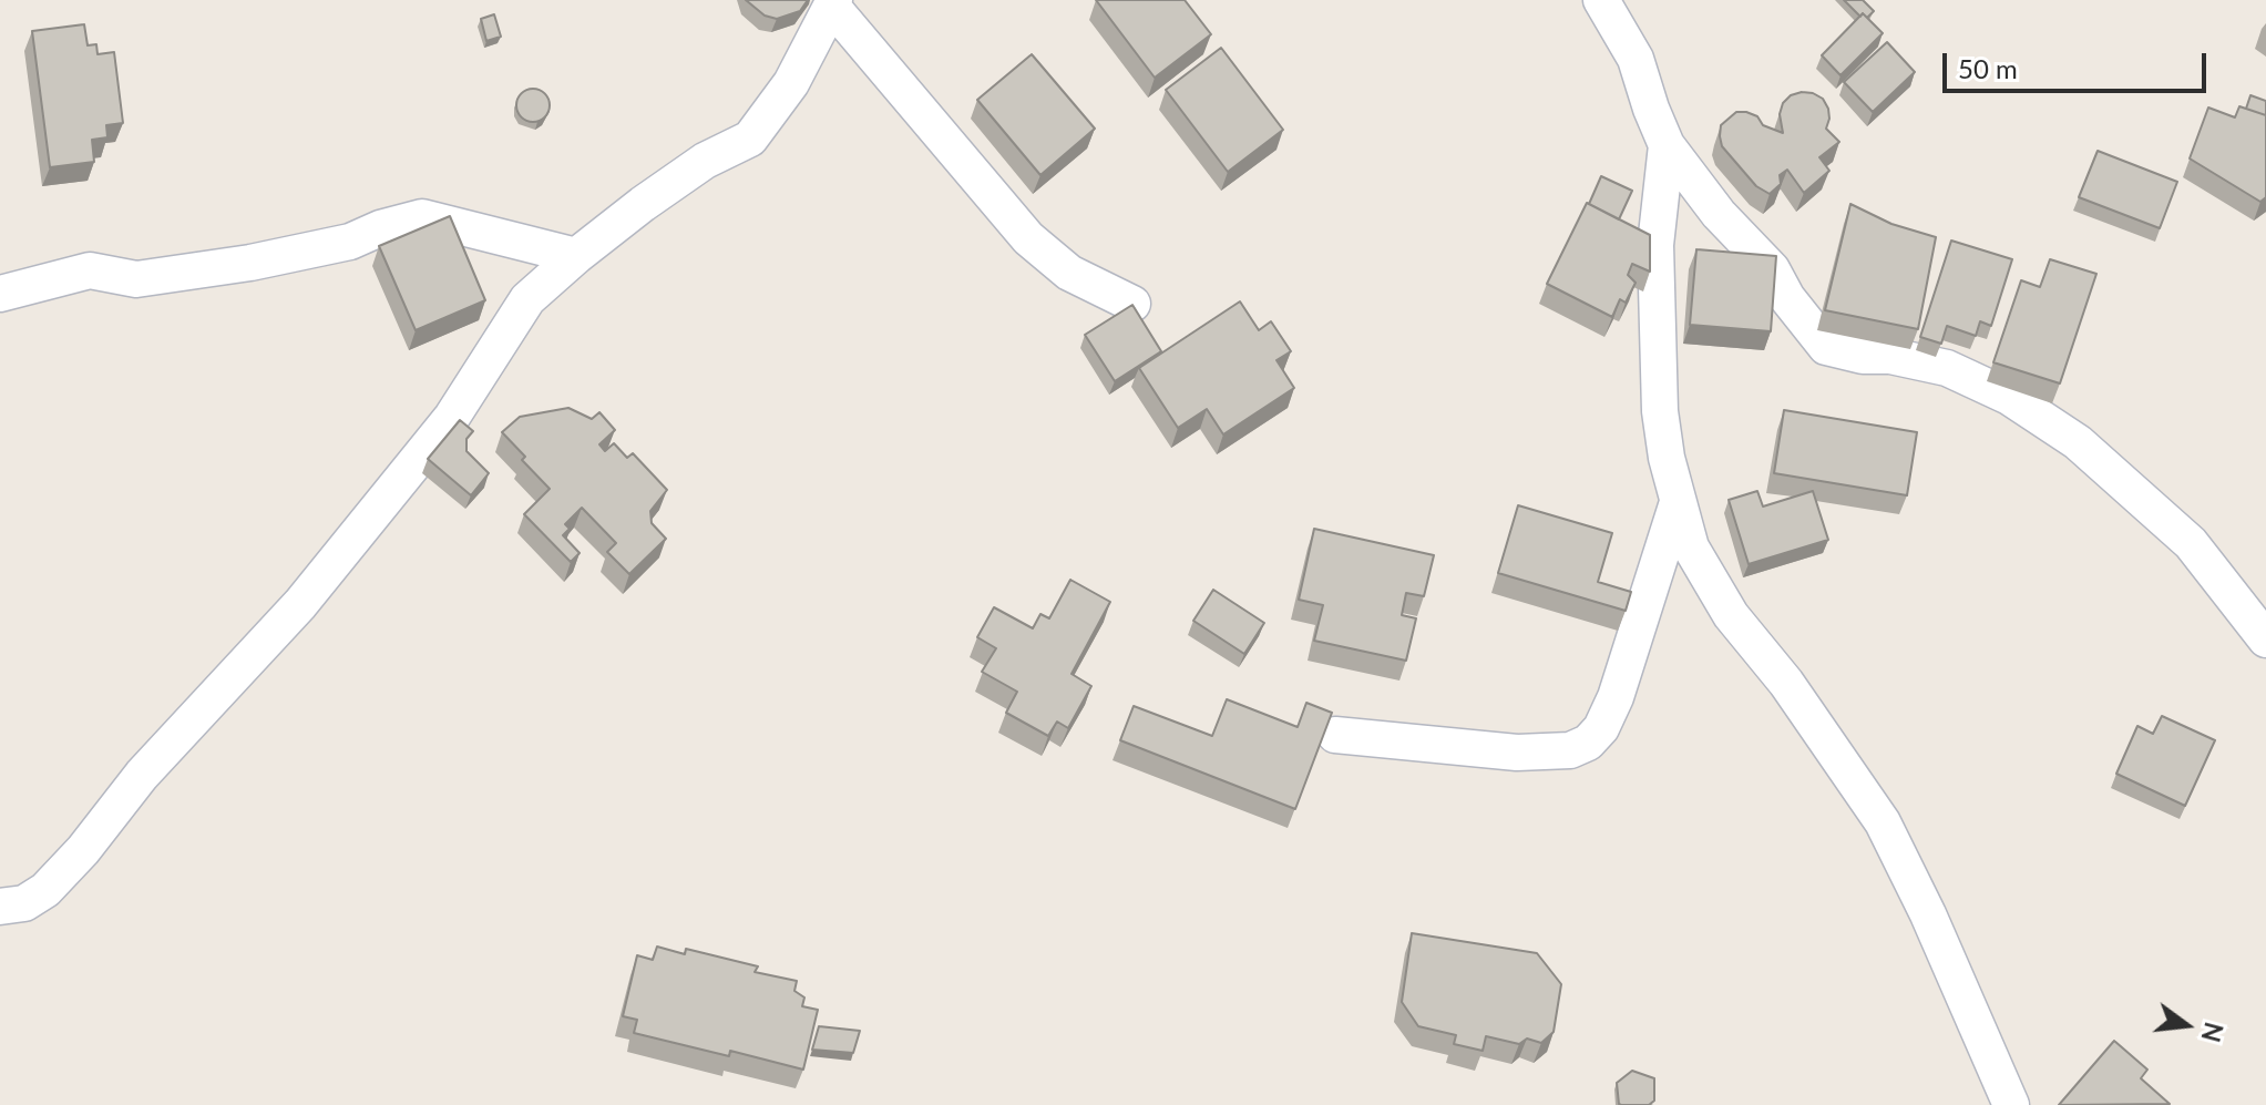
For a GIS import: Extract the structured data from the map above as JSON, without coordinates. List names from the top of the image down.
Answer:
{
  "scale_bar": "50 m",
  "north": "right"
}
